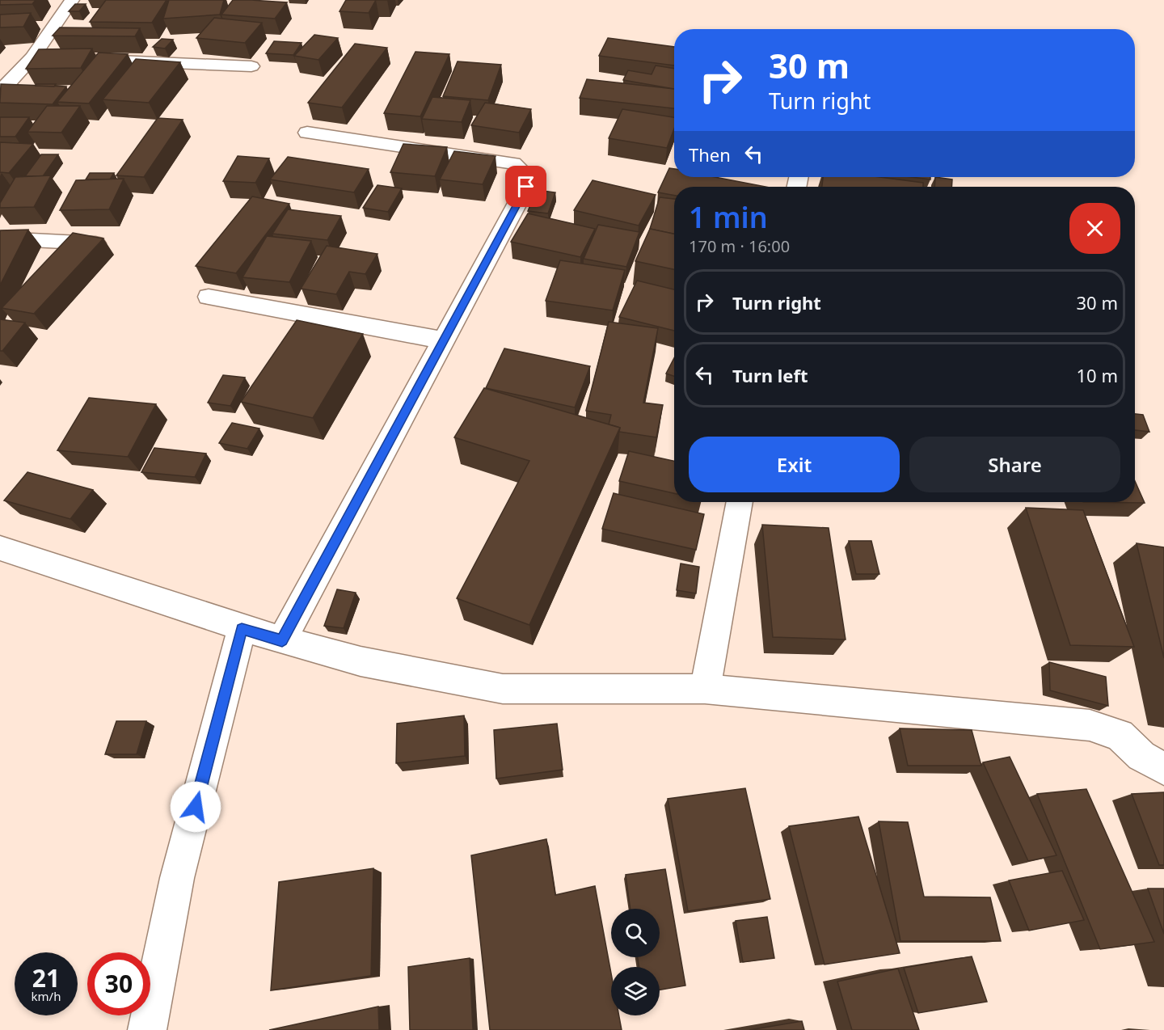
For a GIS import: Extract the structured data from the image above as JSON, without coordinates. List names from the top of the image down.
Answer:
{
  "page": {
    "turn": ["30 m", "Turn right"],
    "then": "Then",
    "heading": ["1 min", "170 m · 16:00"],
    "list": [
      {
        "name": "Turn right",
        "value": "30 m"
      },
      {
        "name": "Turn left",
        "value": "10 m"
      }
    ],
    "buttons": ["Exit", "Share"],
    "speed": "21 km/h",
    "limit": "30"
  }
}
